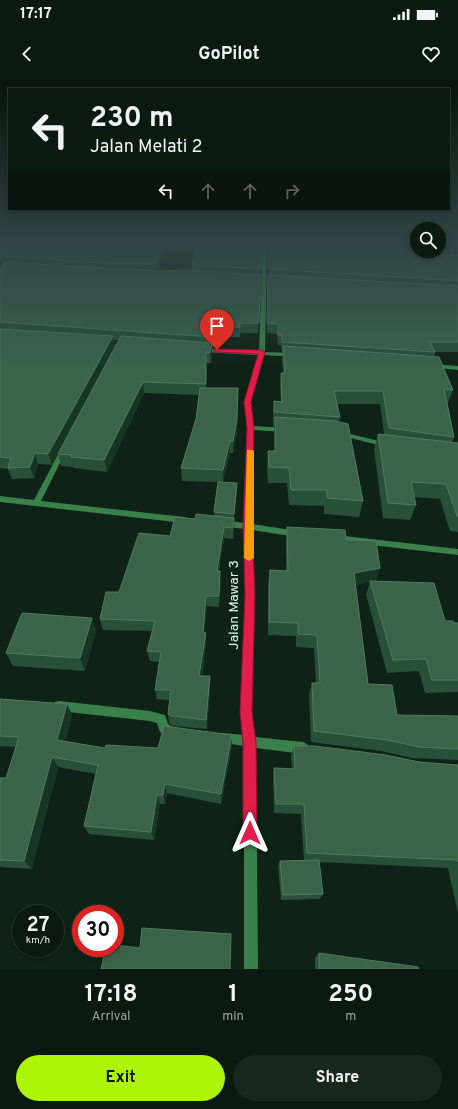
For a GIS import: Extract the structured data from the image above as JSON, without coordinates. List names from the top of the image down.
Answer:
{
  "streets": {
    "street": ["Jalan Mawar 3"]
  },
  "page": {
    "status": "17:17",
    "header": "GoPilot",
    "turn": ["230 m", "Jalan Melati 2"],
    "speed": "27 km/h",
    "limit": "30",
    "eta": [
      "17:18",
      "Arrival",
      "1",
      "min",
      "250",
      "m"
    ],
    "buttons": ["Exit", "Share"]
  }
}
